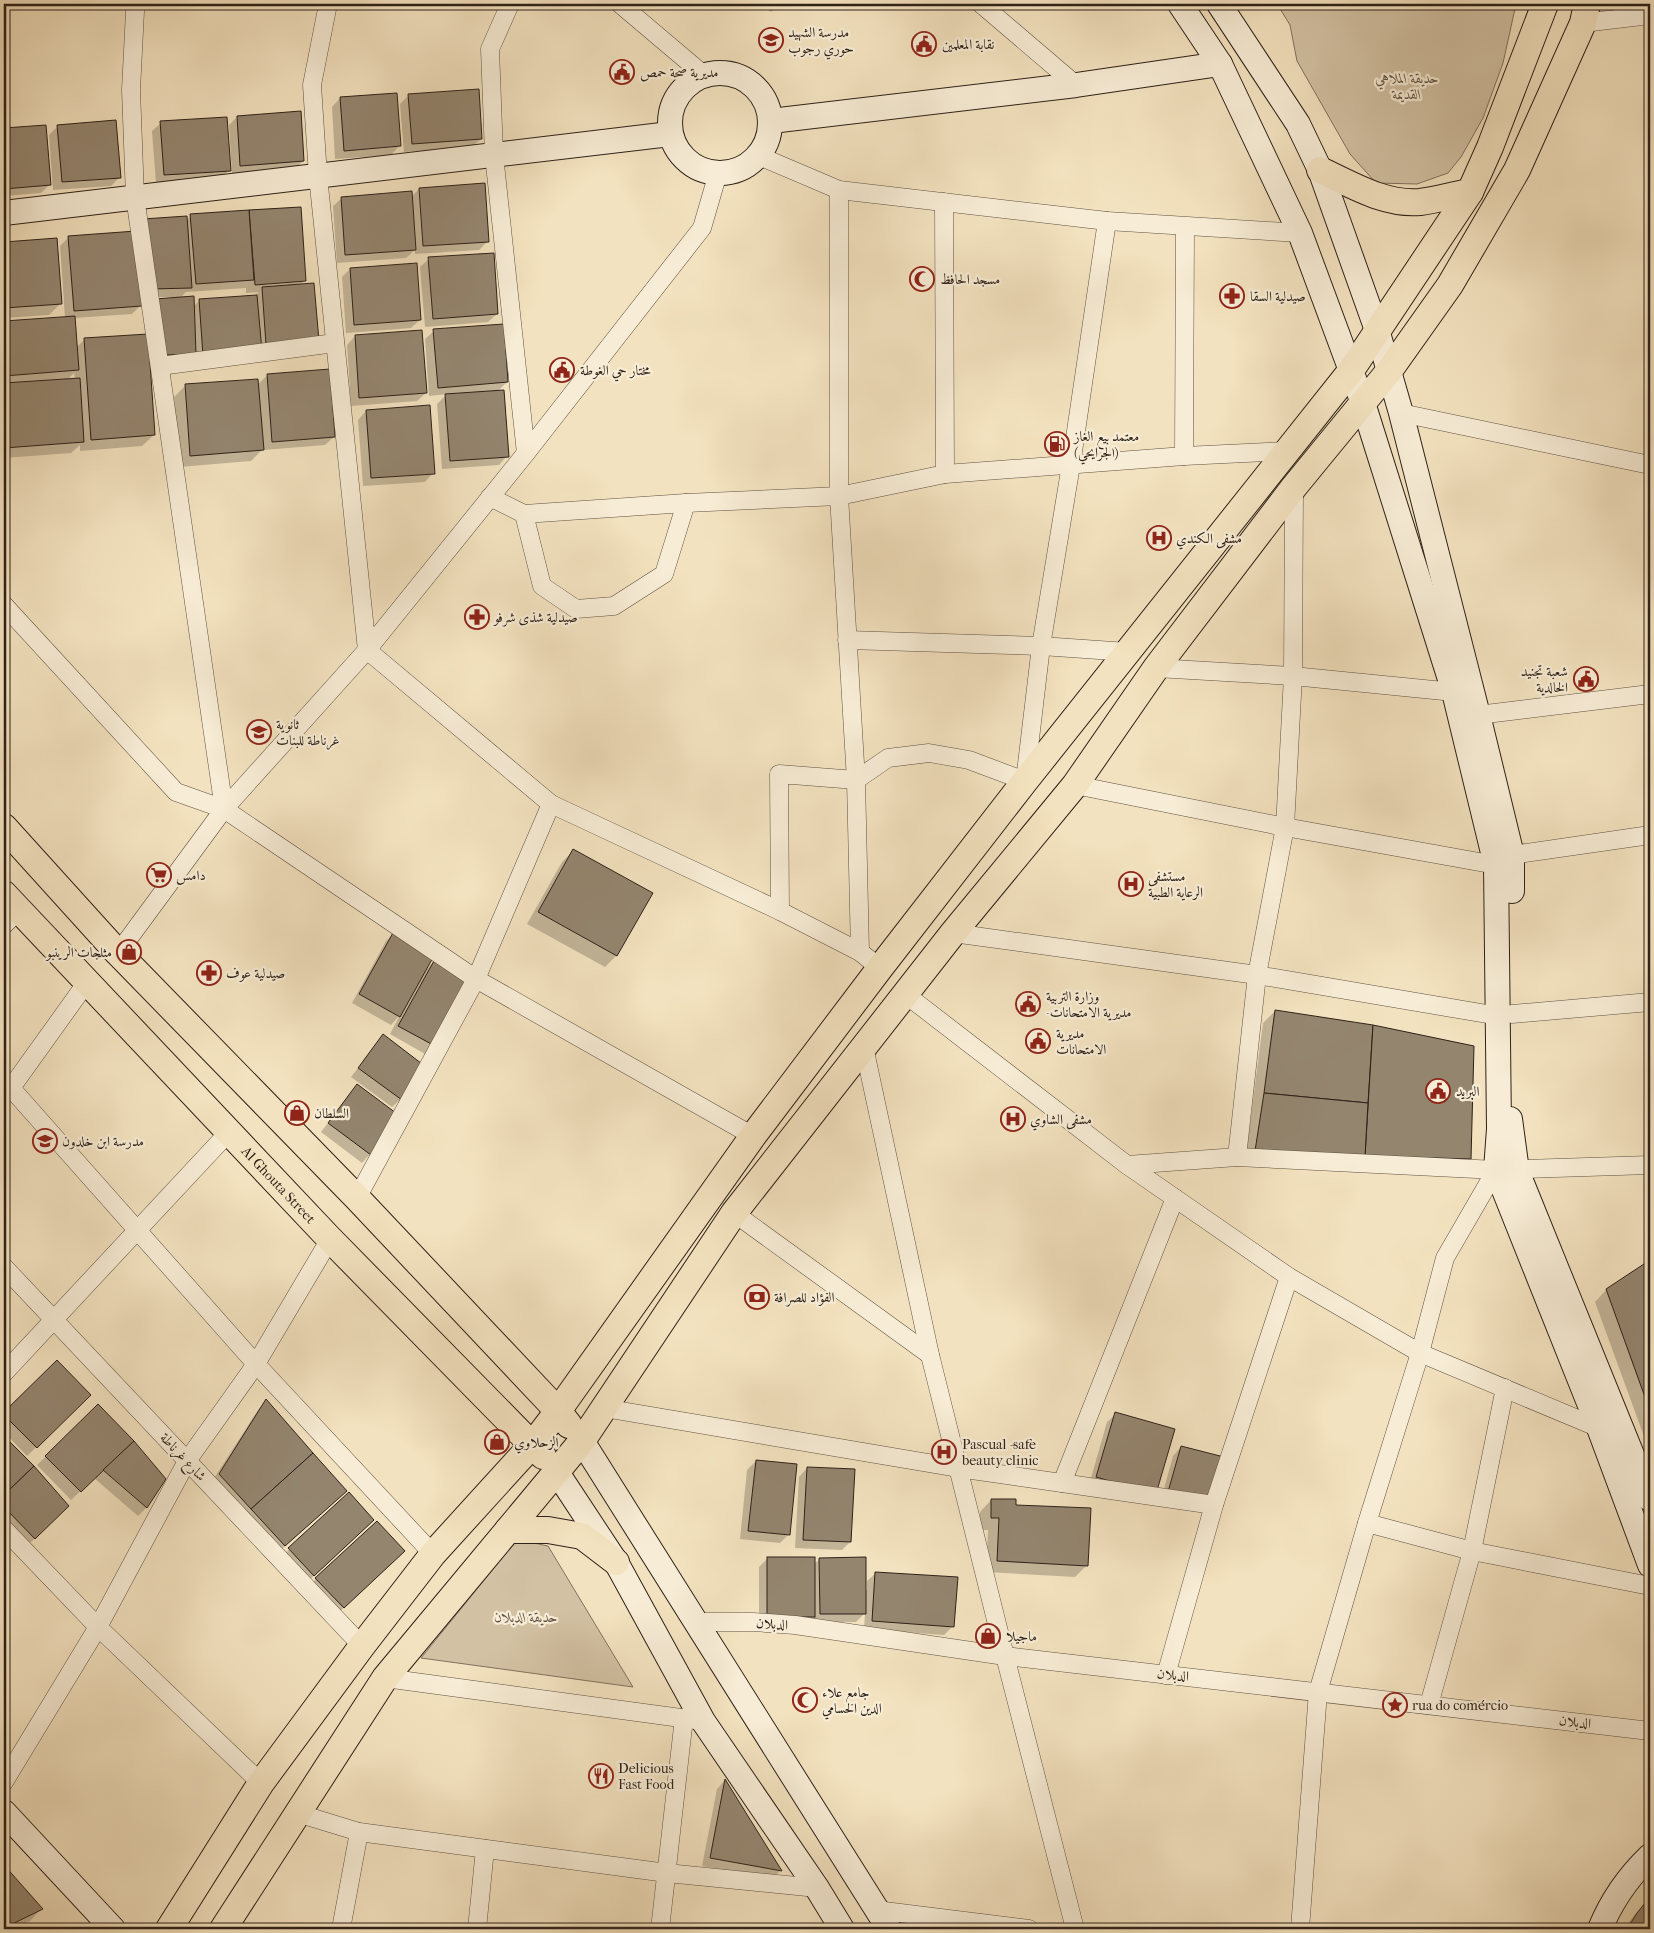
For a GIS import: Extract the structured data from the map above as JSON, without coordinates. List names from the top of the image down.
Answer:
{
  "streets": {
    "main road": ["Al Ghouta Street"],
    "street": ["شارع غرناطة", "الدبلان"]
  },
  "parks": ["حديقة الملاهي القديمة", "حديقة الدبلان"],
  "places": {
    "school or university": ["مدرسة الشهيد حوري رجوب", "ثانوية غرناطة للبنات", "مدرسة ابن خلدون"],
    "public building": [
      "نقابة المعلمين",
      "مديرية صحة حمص",
      "مختار حي الغوطة",
      "شعبة تجنيد الخالدية",
      "وزارة التربية -مديرية الامتحانات",
      "مديرية الامتحانات",
      "البريد"
    ],
    "mosque": ["مسجد الحافظ", "جامع علاء الدين الحسامي"],
    "pharmacy": ["صيدلية السقا", "صيدلية شذى شرفو", "صيدلية عوف"],
    "fuel station": ["معتمد بيع الغاز (الجرايحي)"],
    "hospital": [
      "مشفى الكندي",
      "مستشفى الرعاية الطبية",
      "مشفى الشاوي",
      "Pascual -safe beauty clinic"
    ],
    "supermarket": ["دامس"],
    "shop": [
      "مثلجات الرينبو",
      "السلطان",
      "الزحلاوي",
      "ماجيلا"
    ],
    "bank": ["الفؤاد للصرافة"],
    "place": ["rua do comércio"],
    "restaurant": ["Delicious Fast Food"]
  }
}
